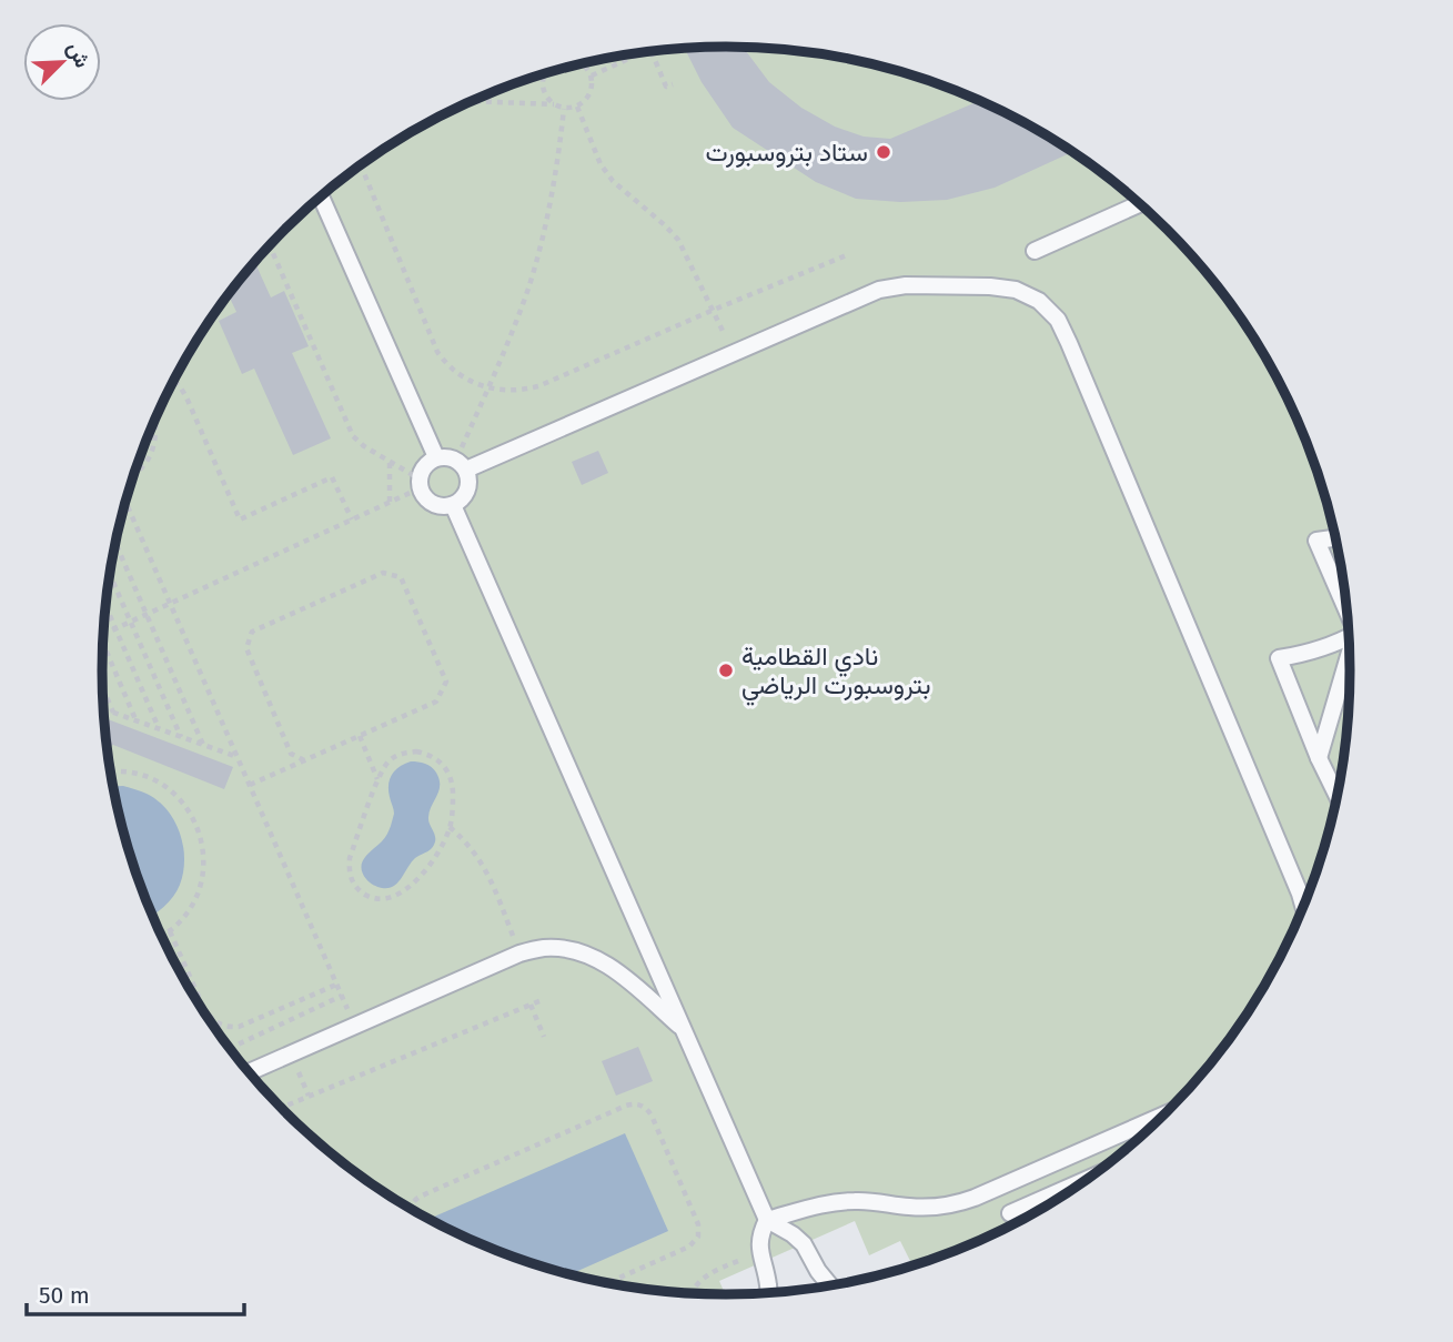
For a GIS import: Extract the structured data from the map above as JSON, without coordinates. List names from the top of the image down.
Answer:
{
  "places": ["ستاد بتروسبورت", "نادي القطامية بتروسبورت الرياضي"],
  "scale_bar": "50 m",
  "north": "top right"
}
